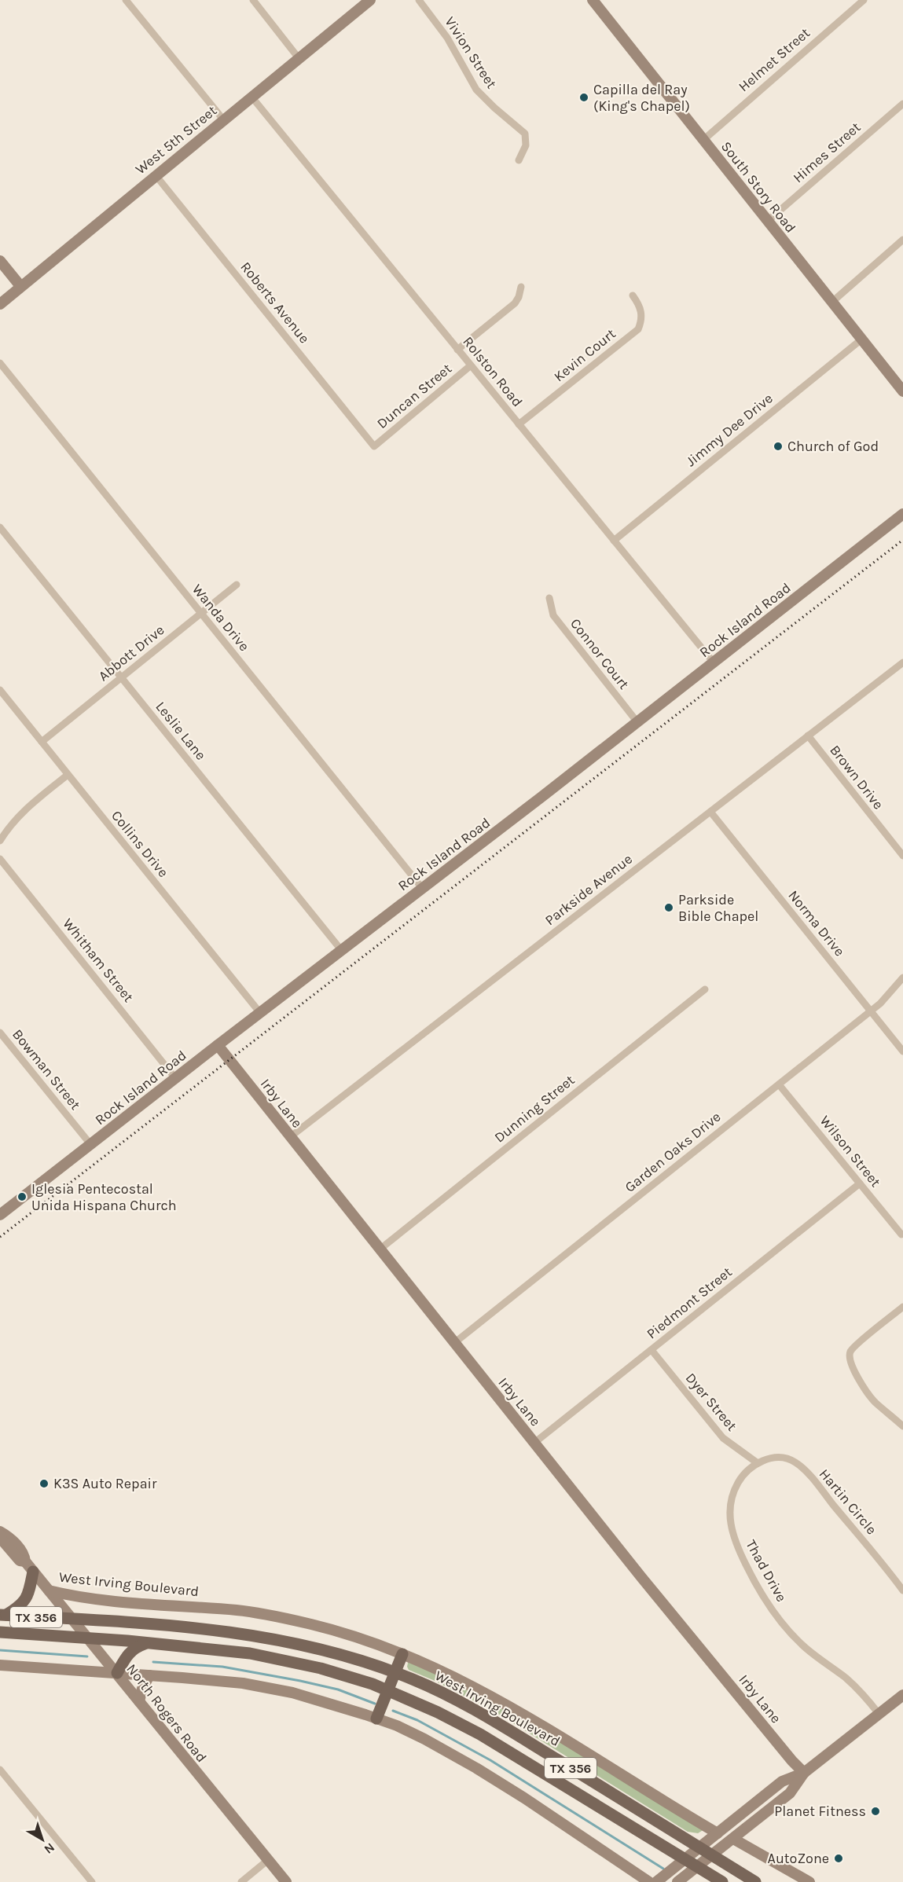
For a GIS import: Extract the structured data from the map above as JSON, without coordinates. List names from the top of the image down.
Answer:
{
  "streets": {
    "main road": ["West Irving Boulevard", "TX 356"],
    "street": [
      "Vivion Street",
      "Helmet Street",
      "West 5th Street",
      "Himes Street",
      "South Story Road",
      "Roberts Avenue",
      "Kevin Court",
      "Rolston Road",
      "Duncan Street",
      "Jimmy Dee Drive",
      "Wanda Drive",
      "Rock Island Road",
      "Abbott Drive",
      "Connor Court",
      "Leslie Lane",
      "Brown Drive",
      "Collins Drive",
      "Parkside Avenue",
      "Norma Drive",
      "Whitham Street",
      "Bowman Street",
      "Irby Lane",
      "Dunning Street",
      "Wilson Street",
      "Garden Oaks Drive",
      "Piedmont Street",
      "Dyer Street",
      "Hartin Circle",
      "Thad Drive",
      "North Rogers Road"
    ]
  },
  "crossings": [
    ["Helmet Street", "South Story Road"],
    ["West 5th Street", "Roberts Avenue"],
    ["West 5th Street", "Rolston Road"],
    ["Himes Street", "South Story Road"],
    ["South Story Road", "Jimmy Dee Drive"],
    ["Roberts Avenue", "Duncan Street"],
    ["Kevin Court", "Rolston Road"],
    ["Rolston Road", "Duncan Street"],
    ["Rolston Road", "Jimmy Dee Drive"],
    ["Rolston Road", "Rock Island Road"],
    ["Wanda Drive", "Rock Island Road"],
    ["Wanda Drive", "Abbott Drive"],
    ["Rock Island Road", "Connor Court"],
    ["Rock Island Road", "Leslie Lane"],
    ["Rock Island Road", "Collins Drive"],
    ["Rock Island Road", "Whitham Street"],
    ["Rock Island Road", "Bowman Street"],
    ["Rock Island Road", "Irby Lane"],
    ["Abbott Drive", "Leslie Lane"],
    ["Abbott Drive", "Collins Drive"],
    ["Brown Drive", "Parkside Avenue"],
    ["Parkside Avenue", "Norma Drive"],
    ["Parkside Avenue", "Irby Lane"],
    ["Norma Drive", "Garden Oaks Drive"],
    ["Irby Lane", "Dunning Street"],
    ["Irby Lane", "Garden Oaks Drive"],
    ["Irby Lane", "Piedmont Street"],
    ["Wilson Street", "Garden Oaks Drive"],
    ["Wilson Street", "Piedmont Street"],
    ["Piedmont Street", "Dyer Street"],
    ["Dyer Street", "Hartin Circle"],
    ["Dyer Street", "Thad Drive"],
    ["Hartin Circle", "Thad Drive"],
    ["West Irving Boulevard", "North Rogers Road"],
    ["TX 356", "North Rogers Road"]
  ],
  "places": [
    "Capilla del Ray (King's Chapel)",
    "Church of God",
    "Parkside Bible Chapel",
    "Iglesia Pentecostal Unida Hispana Church",
    "K3S Auto Repair",
    "Planet Fitness",
    "AutoZone"
  ],
  "north": "bottom right"
}
